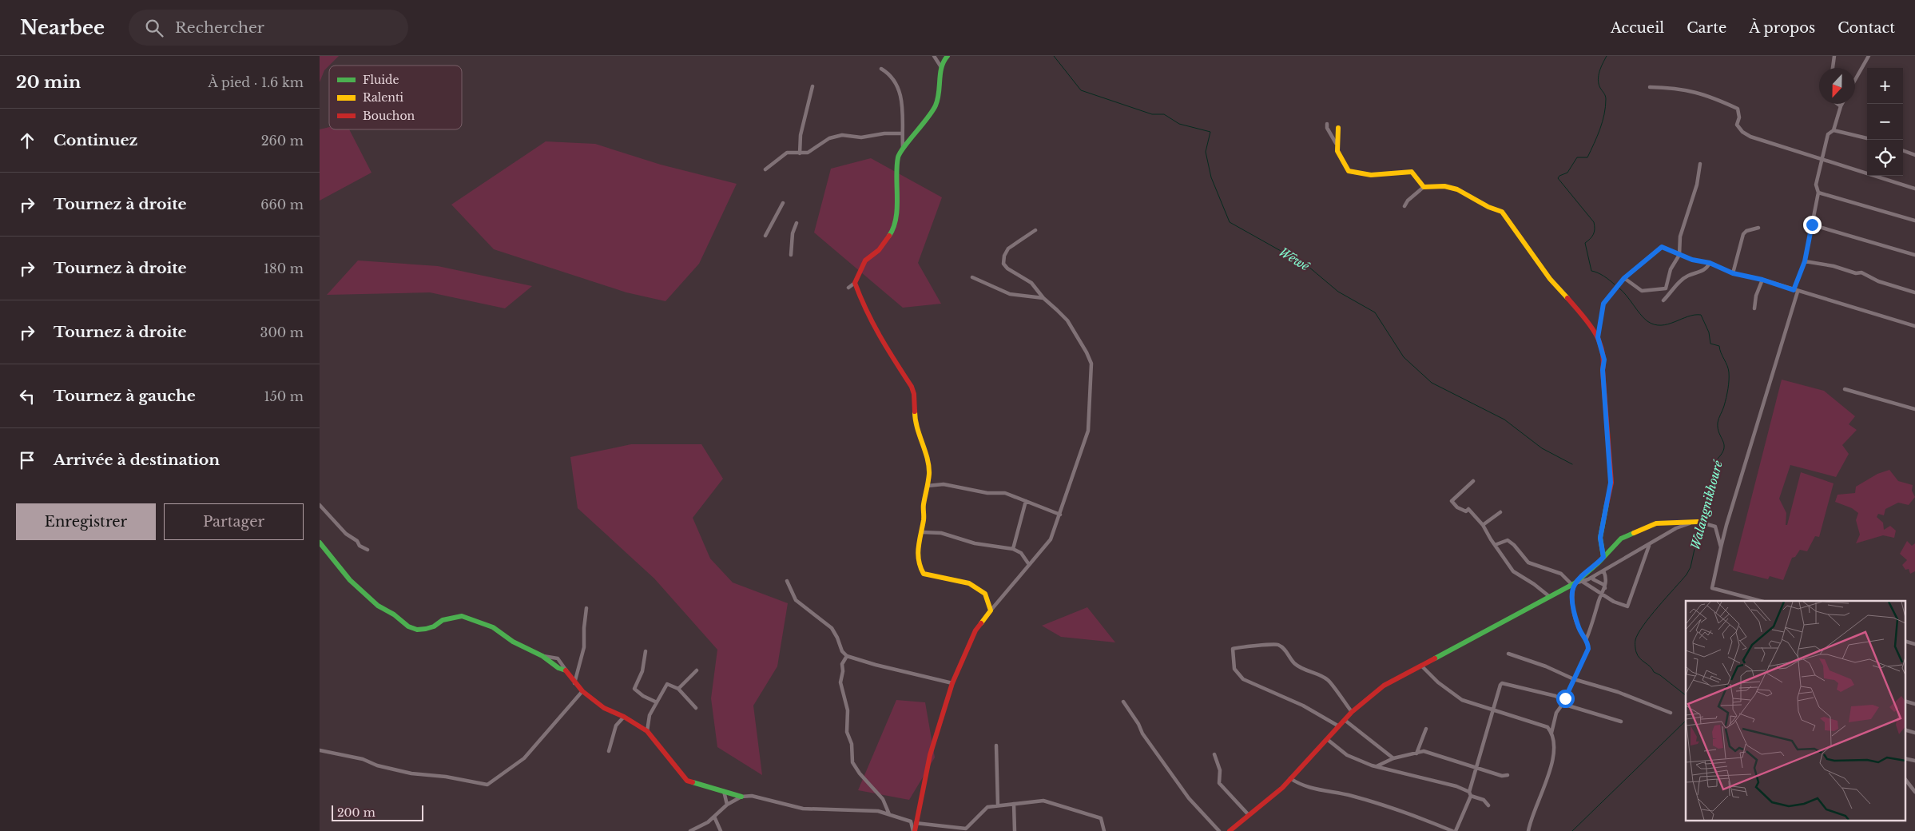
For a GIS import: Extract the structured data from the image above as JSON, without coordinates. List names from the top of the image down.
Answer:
{
  "water": ["Wêwê", "Walangnikhouré"],
  "legend": ["Fluide", "Ralenti", "Bouchon"],
  "scale_bar": "200 m",
  "north": "bottom",
  "page": {
    "header": "Nearbee",
    "search": "Rechercher",
    "nav": [
      "Accueil",
      "Carte",
      "À propos",
      "Contact"
    ],
    "heading": ["20 min", "À pied · 1.6 km"],
    "map_buttons": ["+", "−"],
    "list": [
      ["Continuez", "260 m"],
      ["Tournez à droite", "660 m"],
      ["Tournez à droite", "180 m"],
      ["Tournez à droite", "300 m"],
      ["Tournez à gauche", "150 m"],
      "Arrivée à destination"
    ],
    "buttons": ["Enregistrer", "Partager"],
    "scale": "200 m"
  }
}
